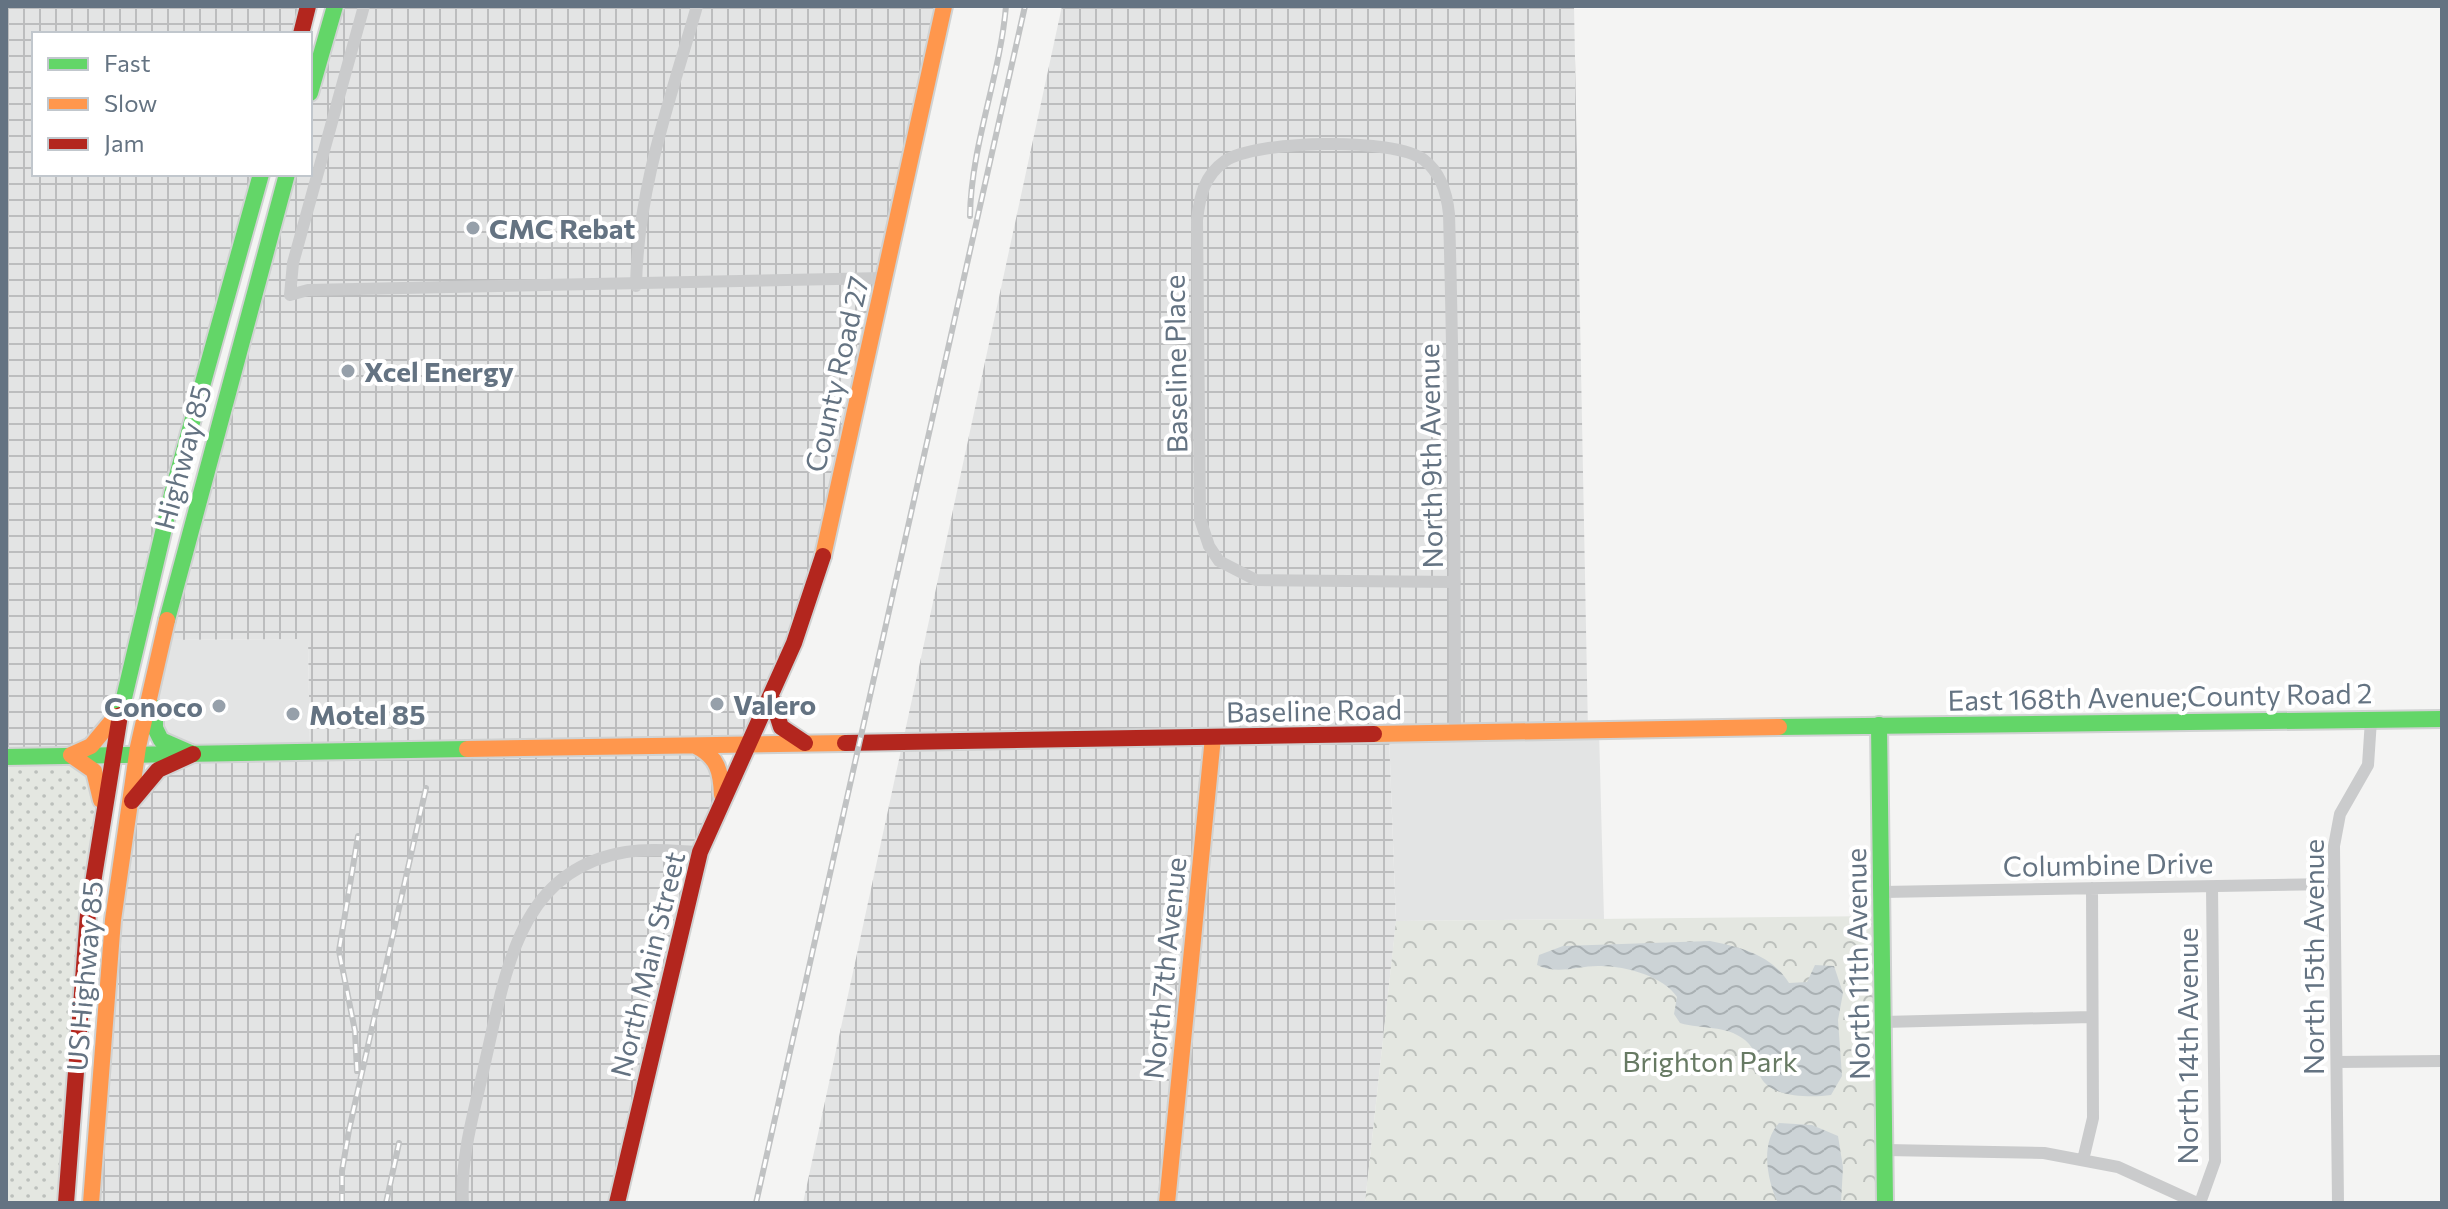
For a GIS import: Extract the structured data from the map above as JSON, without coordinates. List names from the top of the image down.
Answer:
{
  "streets": {
    "main road": [
      "County Road 27",
      "Highway 85",
      "East 168th Avenue;County Road 2",
      "Baseline Road",
      "North Main Street",
      "North 11th Avenue",
      "North 7th Avenue",
      "US Highway 85"
    ],
    "street": [
      "Baseline Place",
      "North 9th Avenue",
      "Columbine Drive",
      "North 15th Avenue",
      "North 14th Avenue"
    ]
  },
  "crossings": [
    ["Baseline Place", "North 9th Avenue"],
    ["County Road 27", "Baseline Road"],
    ["County Road 27", "North Main Street"],
    ["North 9th Avenue", "Baseline Road"],
    ["Highway 85", "US Highway 85"],
    ["East 168th Avenue;County Road 2", "Baseline Road"],
    ["East 168th Avenue;County Road 2", "North 15th Avenue"],
    ["East 168th Avenue;County Road 2", "North 11th Avenue"],
    ["Baseline Road", "North Main Street"],
    ["Baseline Road", "North 11th Avenue"],
    ["Baseline Road", "North 7th Avenue"],
    ["Columbine Drive", "North 15th Avenue"],
    ["Columbine Drive", "North 11th Avenue"],
    ["Columbine Drive", "North 14th Avenue"]
  ],
  "parks": ["Brighton Park"],
  "places": [
    "CMC Rebat",
    "Xcel Energy",
    "Valero",
    "Conoco",
    "Motel 85"
  ],
  "legend": ["Fast", "Slow", "Jam"]
}
